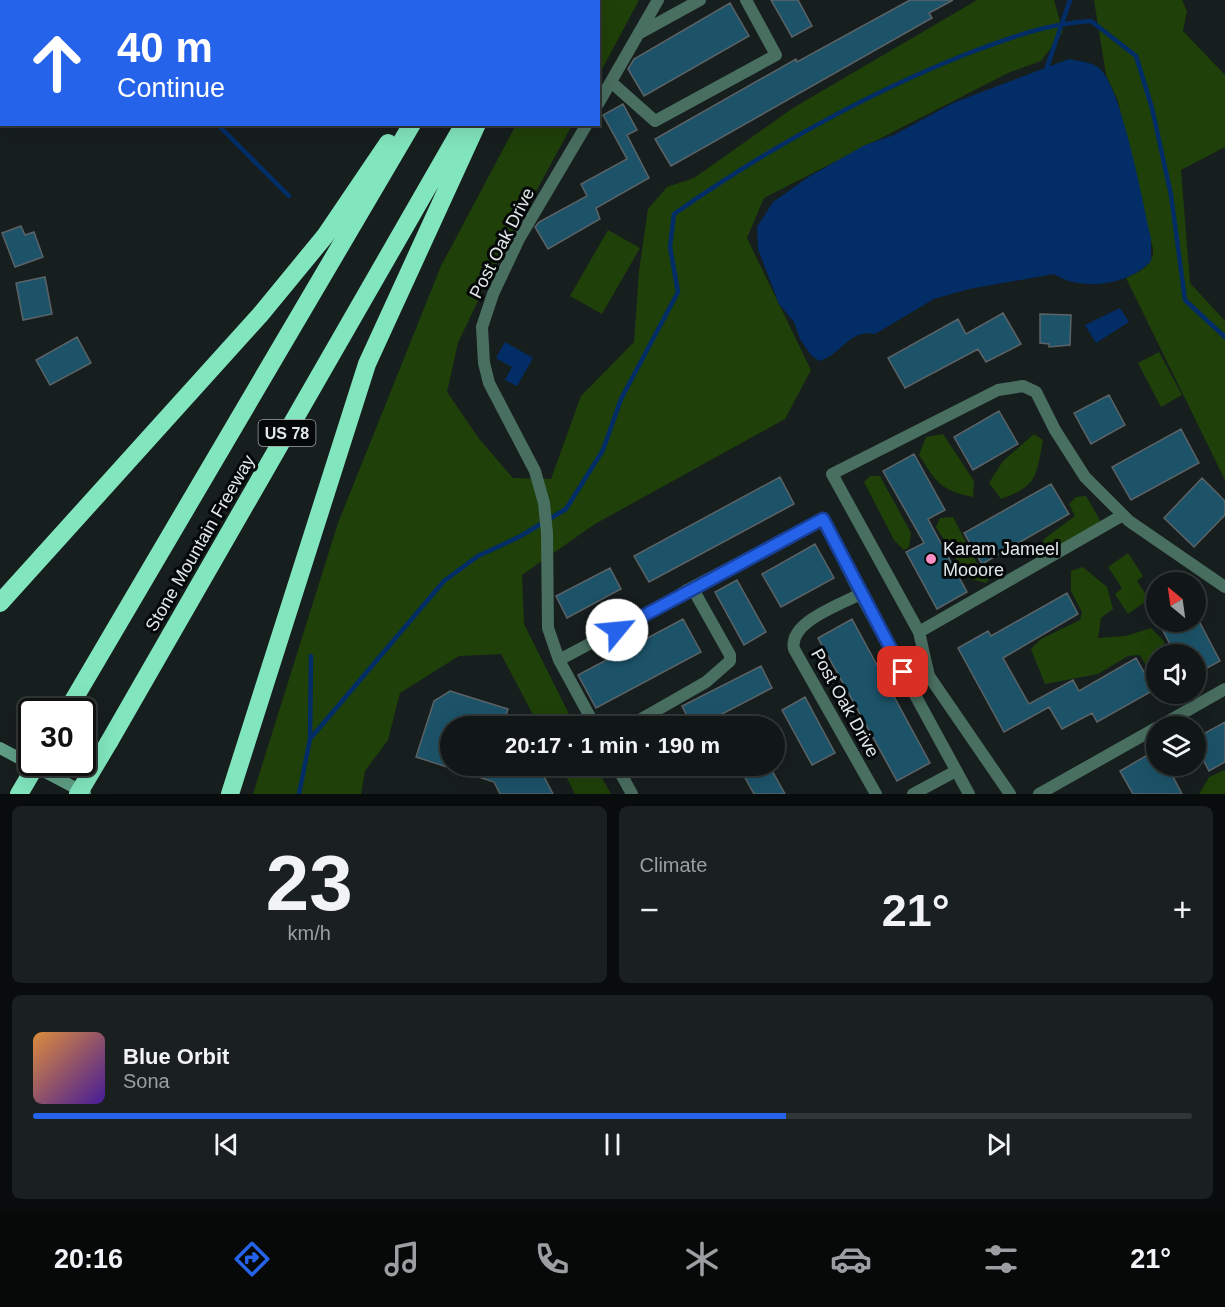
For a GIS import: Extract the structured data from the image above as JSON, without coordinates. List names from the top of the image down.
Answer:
{
  "streets": {
    "highway": ["US 78", "Stone Mountain Freeway"],
    "street": ["Post Oak Drive"]
  },
  "places": ["Karam Jameel Mooore"],
  "north": "top left",
  "page": {
    "turn": ["40 m", "Continue"],
    "limit": "30",
    "trip": "20:17 · 1 min · 190 m",
    "tile": [
      ["23", "km/h"],
      "Climate"
    ],
    "heat": ["−", "21°", "+"],
    "song": ["Blue Orbit", "Sona"],
    "tabs": ["20:16", "21°"]
  }
}
